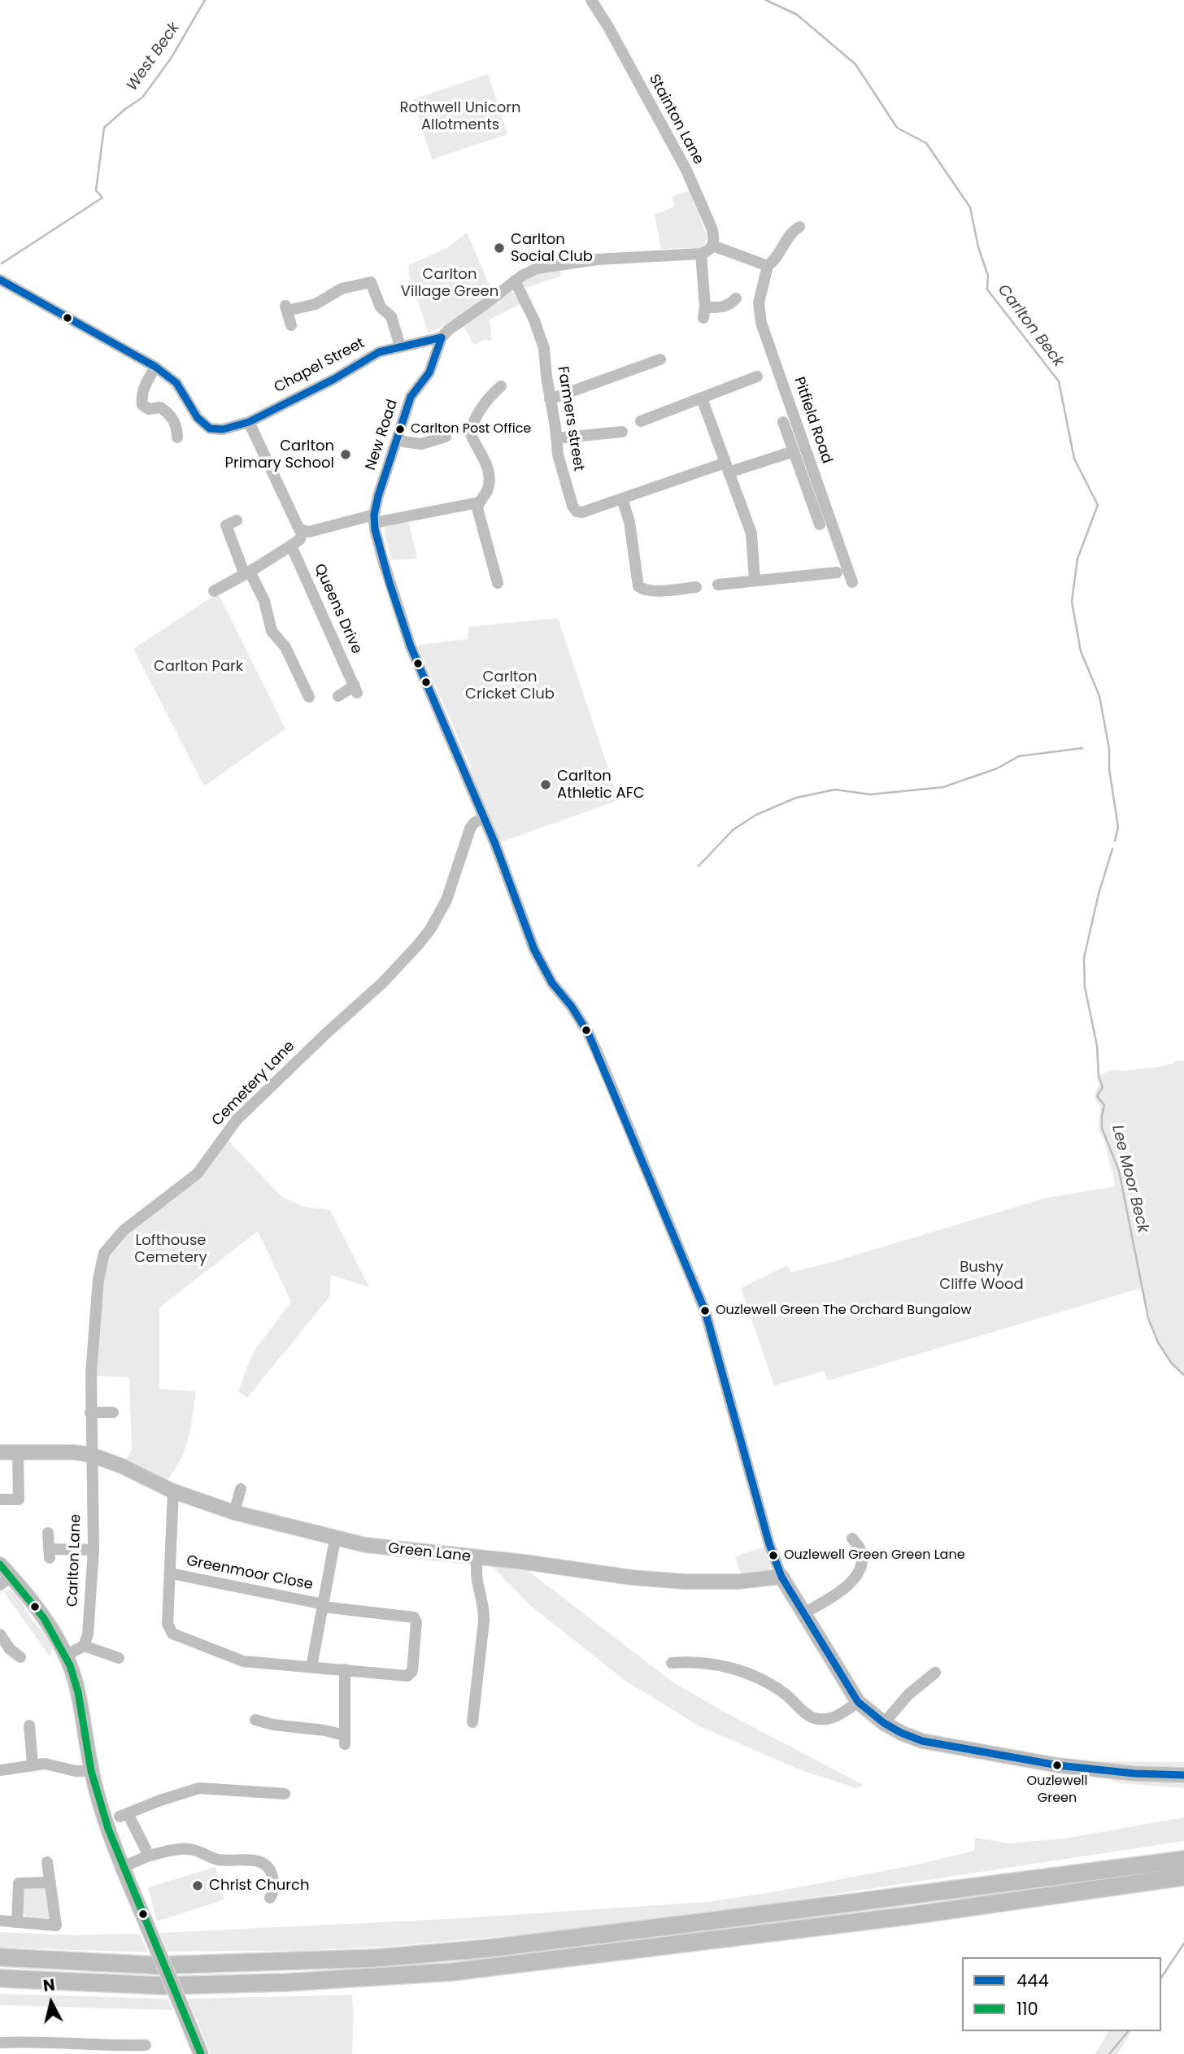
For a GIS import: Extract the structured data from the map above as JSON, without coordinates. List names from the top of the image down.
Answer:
{
  "streets": {
    "main road": ["Green Lane"],
    "street": [
      "Stainton Lane",
      "Chapel Street",
      "Farmers street",
      "Pitfield Road",
      "New Road",
      "Queens Drive",
      "Cemetery Lane",
      "Carlton Lane",
      "Greenmoor Close"
    ]
  },
  "crossings": [
    ["Chapel Street", "New Road"],
    ["Cemetery Lane", "Green Lane"],
    ["Cemetery Lane", "Carlton Lane"],
    ["Green Lane", "Carlton Lane"]
  ],
  "water": ["West Beck", "Carlton Beck", "Lee Moor Beck"],
  "parks": [
    "Rothwell Unicorn Allotments",
    "Carlton Village Green",
    "Carlton Park",
    "Carlton Cricket Club",
    "Lofthouse Cemetery",
    "Bushy Cliffe Wood"
  ],
  "places": [
    "Carlton Social Club",
    "Carlton Post Office",
    "Carlton Primary School",
    "Carlton Athletic AFC",
    "Ouzlewell Green The Orchard Bungalow",
    "Ouzlewell Green Green Lane",
    "Ouzlewell Green",
    "Christ Church"
  ],
  "lines": ["transit line 444", "transit line 110"],
  "legend": ["444", "110"],
  "north": "top"
}
